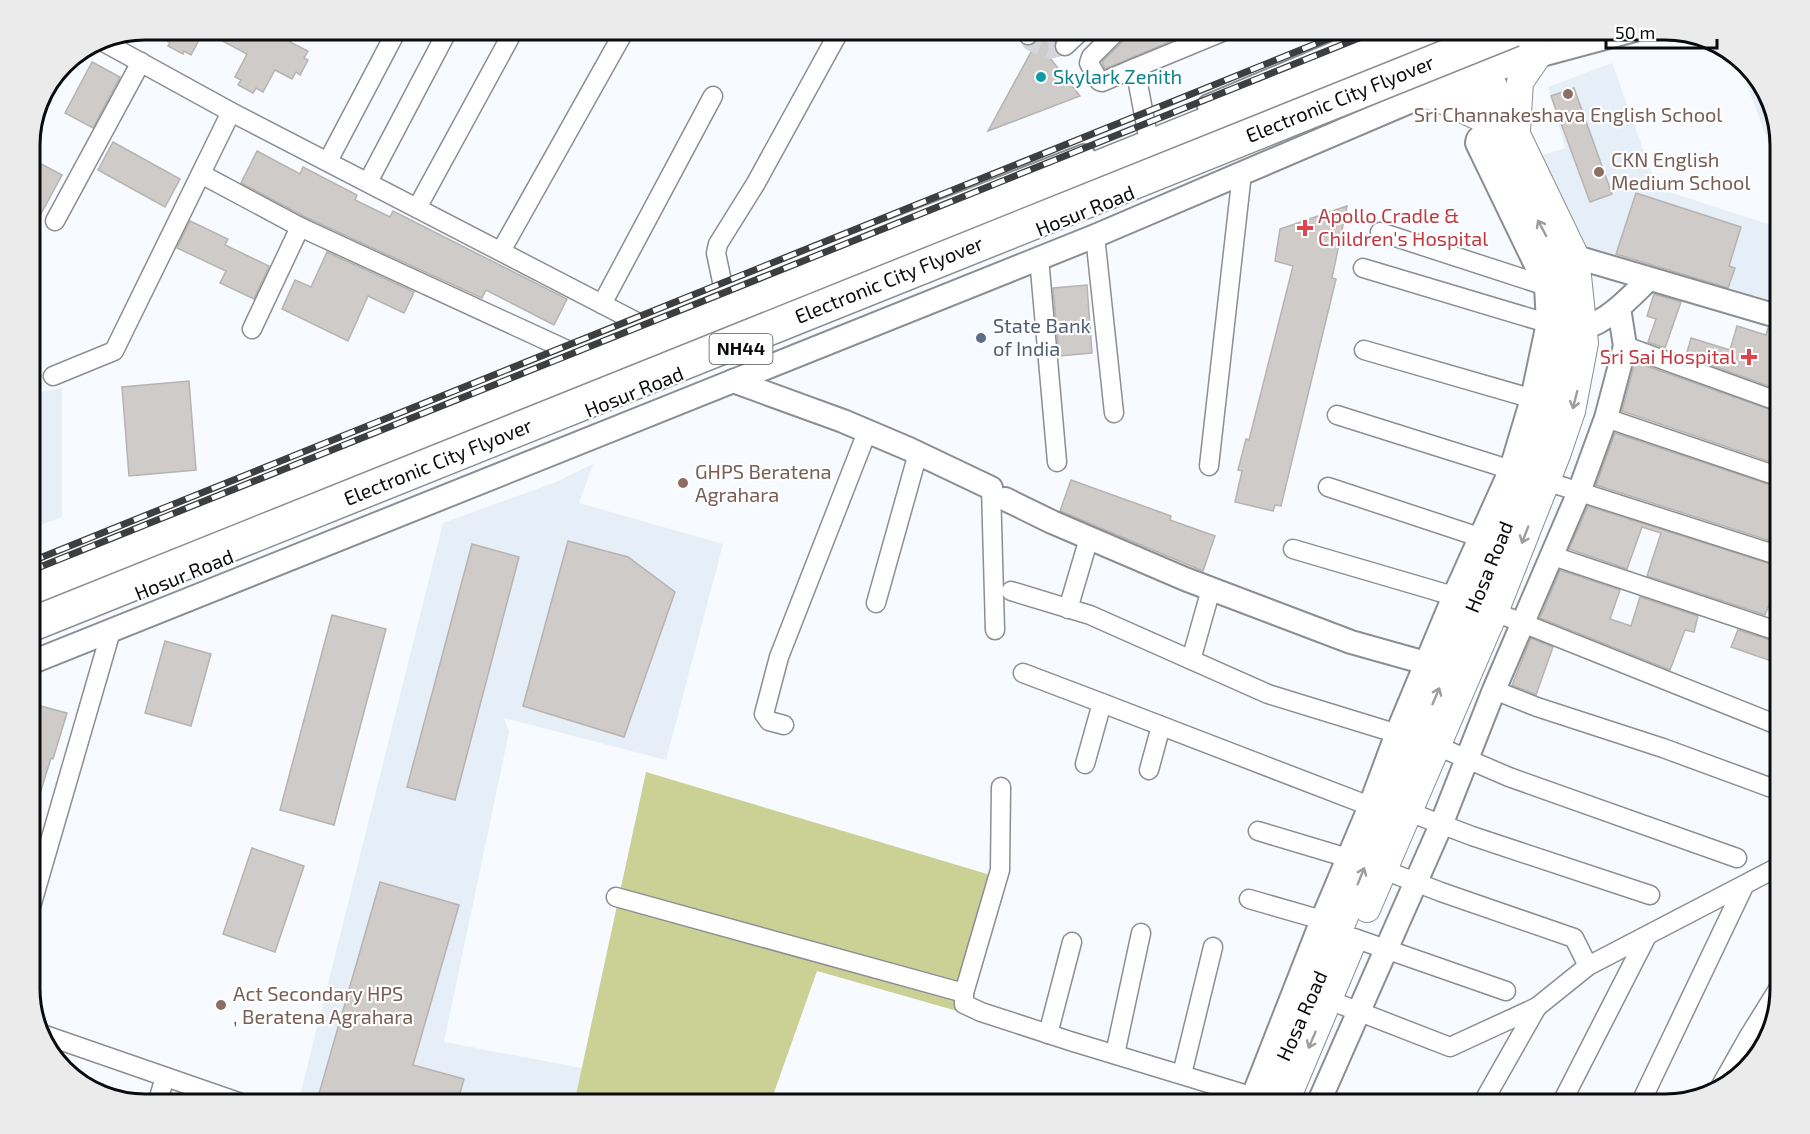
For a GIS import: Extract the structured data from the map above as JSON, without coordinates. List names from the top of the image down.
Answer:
{
  "streets": {
    "highway": ["Electronic City Flyover", "Hosur Road", "NH44"],
    "main road": ["Hosa Road"]
  },
  "crossings": [
    ["Electronic City Flyover", "Hosur Road"],
    ["Electronic City Flyover", "Hosa Road"],
    ["Hosur Road", "Hosa Road"]
  ],
  "places": {
    "other": [
      "Skylark Zenith",
      "Sri Channakeshava English School",
      "CKN English Medium School",
      "State Bank of India",
      "GHPS Beratena Agrahara",
      "Act Secondary HPS , Beratena Agrahara"
    ],
    "health": ["Apollo Cradle & Children's Hospital", "Sri Sai Hospital"]
  },
  "scale_bar": "50 m"
}
